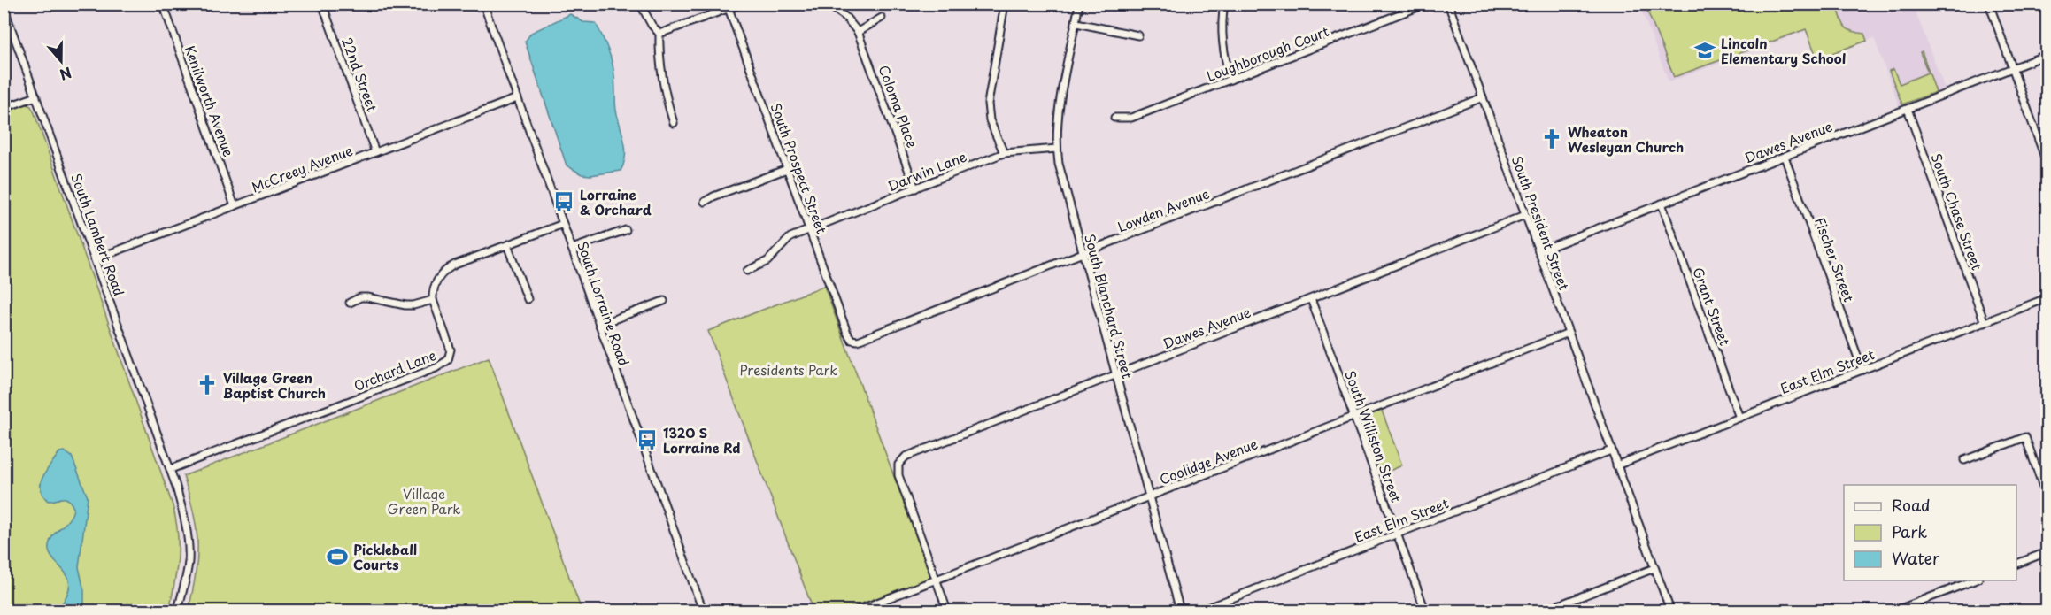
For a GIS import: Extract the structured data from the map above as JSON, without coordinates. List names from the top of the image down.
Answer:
{
  "streets": {
    "street": [
      "Loughborough Court",
      "22nd Street",
      "Kenilworth Avenue",
      "Coloma Place",
      "Dawes Avenue",
      "McCreey Avenue",
      "South Prospect Street",
      "Darwin Lane",
      "Lowden Avenue",
      "South Chase Street",
      "South President Street",
      "South Lambert Road",
      "Fischer Street",
      "South Lorraine Road",
      "South Blanchard Street",
      "Grant Street",
      "Orchard Lane",
      "East Elm Street",
      "South Williston Street",
      "Coolidge Avenue"
    ]
  },
  "crossings": [
    ["22nd Street", "McCreey Avenue"],
    ["Kenilworth Avenue", "McCreey Avenue"],
    ["Coloma Place", "Darwin Lane"],
    ["Dawes Avenue", "South Chase Street"],
    ["Dawes Avenue", "South President Street"],
    ["Dawes Avenue", "Fischer Street"],
    ["Dawes Avenue", "South Blanchard Street"],
    ["Dawes Avenue", "Grant Street"],
    ["Dawes Avenue", "South Williston Street"],
    ["Dawes Avenue", "Coolidge Avenue"],
    ["McCreey Avenue", "South Lambert Road"],
    ["McCreey Avenue", "South Lorraine Road"],
    ["South Prospect Street", "Darwin Lane"],
    ["South Prospect Street", "Lowden Avenue"],
    ["Darwin Lane", "South Blanchard Street"],
    ["Lowden Avenue", "South President Street"],
    ["Lowden Avenue", "South Blanchard Street"],
    ["South Chase Street", "East Elm Street"],
    ["South President Street", "East Elm Street"],
    ["South President Street", "Coolidge Avenue"],
    ["South Lambert Road", "Orchard Lane"],
    ["Fischer Street", "East Elm Street"],
    ["South Blanchard Street", "Coolidge Avenue"],
    ["Grant Street", "East Elm Street"],
    ["East Elm Street", "South Williston Street"],
    ["South Williston Street", "Coolidge Avenue"]
  ],
  "parks": ["Presidents Park", "Village Green Park"],
  "places": {
    "school or university": ["Lincoln Elementary School"],
    "church": ["Wheaton Wesleyan Church", "Village Green Baptist Church"],
    "bus stop": ["Lorraine & Orchard", "1320 S Lorraine Rd"],
    "sports": ["Pickleball Courts"]
  },
  "legend": ["Road", "Park", "Water"],
  "north": "bottom"
}
